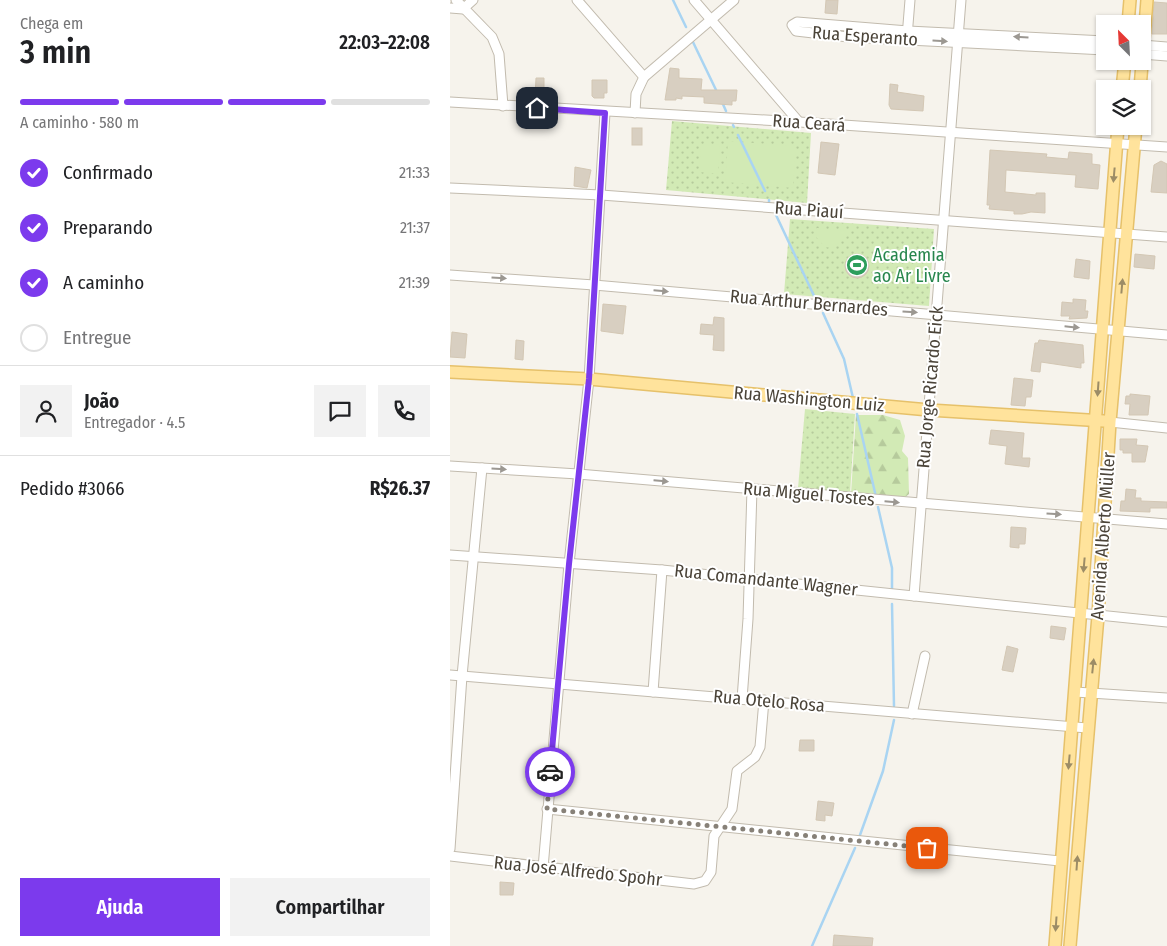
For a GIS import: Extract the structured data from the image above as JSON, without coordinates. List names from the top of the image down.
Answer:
{
  "streets": {
    "main road": ["Rua Washington Luiz", "Avenida Alberto Müller"],
    "street": [
      "Rua Esperanto",
      "Rua Ceará",
      "Rua Piauí",
      "Rua Arthur Bernardes",
      "Rua Jorge Ricardo Eick",
      "Rua Miguel Tostes",
      "Rua Comandante Wagner",
      "Rua Otelo Rosa",
      "Rua José Alfredo Spohr"
    ]
  },
  "crossings": [
    ["Rua Esperanto", "Rua Jorge Ricardo Eick"],
    ["Rua Ceará", "Rua Jorge Ricardo Eick"],
    ["Rua Ceará", "Avenida Alberto Müller"],
    ["Rua Piauí", "Rua Jorge Ricardo Eick"],
    ["Rua Piauí", "Avenida Alberto Müller"],
    ["Rua Arthur Bernardes", "Rua Jorge Ricardo Eick"],
    ["Rua Arthur Bernardes", "Avenida Alberto Müller"],
    ["Rua Jorge Ricardo Eick", "Rua Washington Luiz"],
    ["Rua Jorge Ricardo Eick", "Rua Miguel Tostes"],
    ["Rua Jorge Ricardo Eick", "Rua Comandante Wagner"],
    ["Rua Washington Luiz", "Avenida Alberto Müller"],
    ["Rua Miguel Tostes", "Avenida Alberto Müller"],
    ["Avenida Alberto Müller", "Rua Comandante Wagner"],
    ["Avenida Alberto Müller", "Rua Otelo Rosa"]
  ],
  "one_way": ["Rua Arthur Bernardes", "Rua Miguel Tostes"],
  "places": {
    "sports": ["Academia ao Ar Livre"]
  },
  "north": "top left",
  "page": {
    "heading": ["3 min", "Chega em", "22:03–22:08"],
    "panel": [
      "João",
      "Entregador · 4.5",
      "Pedido #3066",
      "R$26.37"
    ],
    "bar": "A caminho · 580 m",
    "list": [
      ["Confirmado", "21:33"],
      ["Preparando", "21:37"],
      ["A caminho", "21:39"],
      "Entregue"
    ],
    "buttons": ["Ajuda", "Compartilhar"]
  }
}
